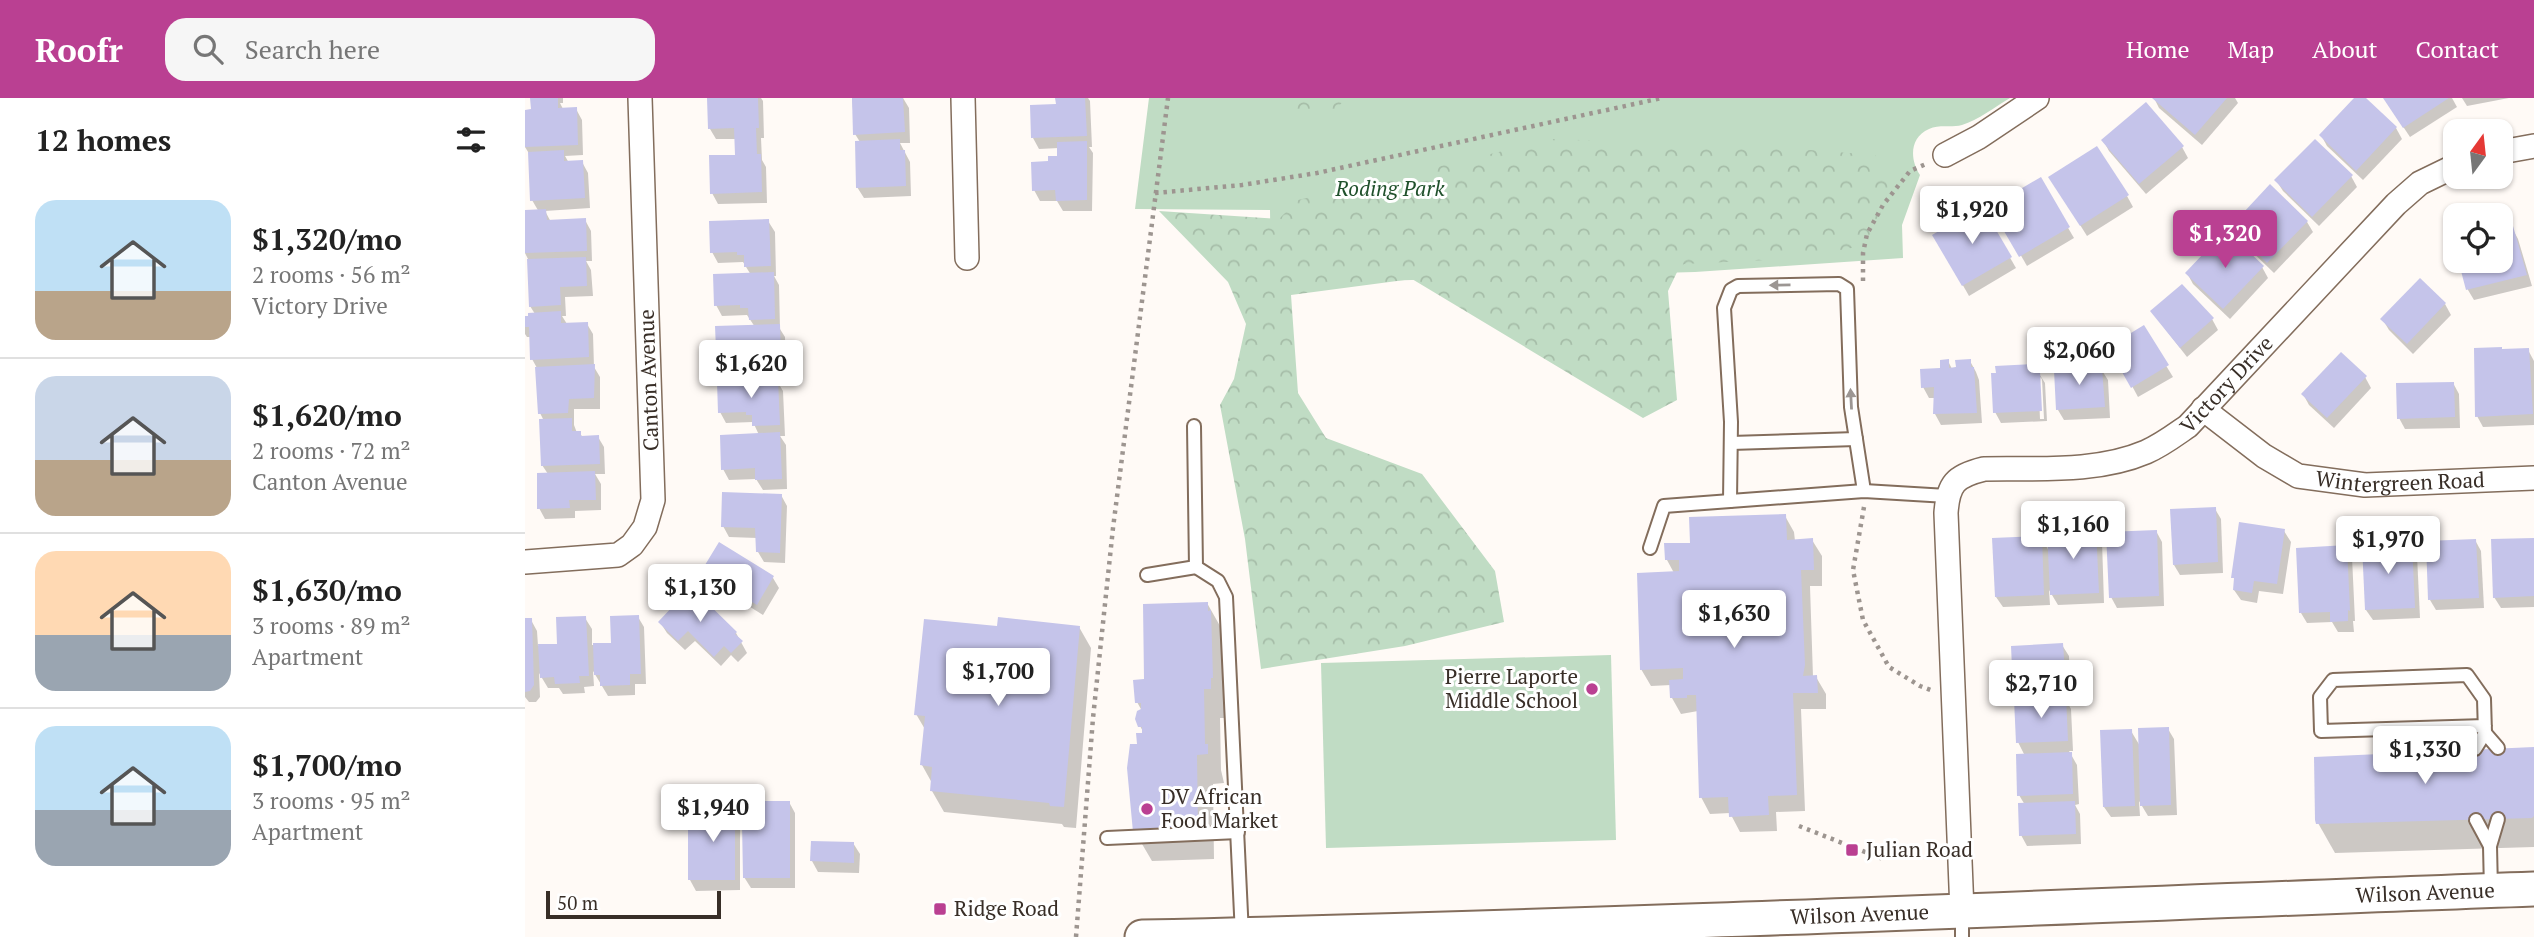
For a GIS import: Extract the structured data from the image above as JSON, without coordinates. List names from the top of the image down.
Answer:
{
  "streets": {
    "main road": ["Wilson Avenue"],
    "street": ["Canton Avenue", "Victory Drive", "Wintergreen Road"]
  },
  "crossings": [
    ["Victory Drive", "Wintergreen Road"]
  ],
  "parks": ["Roding Park"],
  "places": {
    "other": ["Pierre Laporte Middle School", "DV African Food Market"],
    "transit": ["Julian Road", "Ridge Road"]
  },
  "scale_bar": "50 m",
  "north": "top",
  "page": {
    "header": "Roofr",
    "search": "Search here",
    "nav": [
      "Home",
      "Map",
      "About",
      "Contact"
    ],
    "heading": "12 homes",
    "list": [
      {
        "name": "$1,320/mo",
        "note": "2 rooms · 56 m² · Victory Drive"
      },
      {
        "name": "$1,620/mo",
        "note": "2 rooms · 72 m² · Canton Avenue"
      },
      {
        "name": "$1,630/mo",
        "note": "3 rooms · 89 m² · Apartment"
      },
      {
        "name": "$1,700/mo",
        "note": "3 rooms · 95 m² · Apartment"
      }
    ],
    "price": [
      "$1,920",
      "$1,320",
      "$2,060",
      "$1,620",
      "$1,160",
      "$1,970",
      "$1,130",
      "$1,630",
      "$1,700",
      "$2,710",
      "$1,330",
      "$1,940"
    ],
    "scale": "50 m"
  }
}
